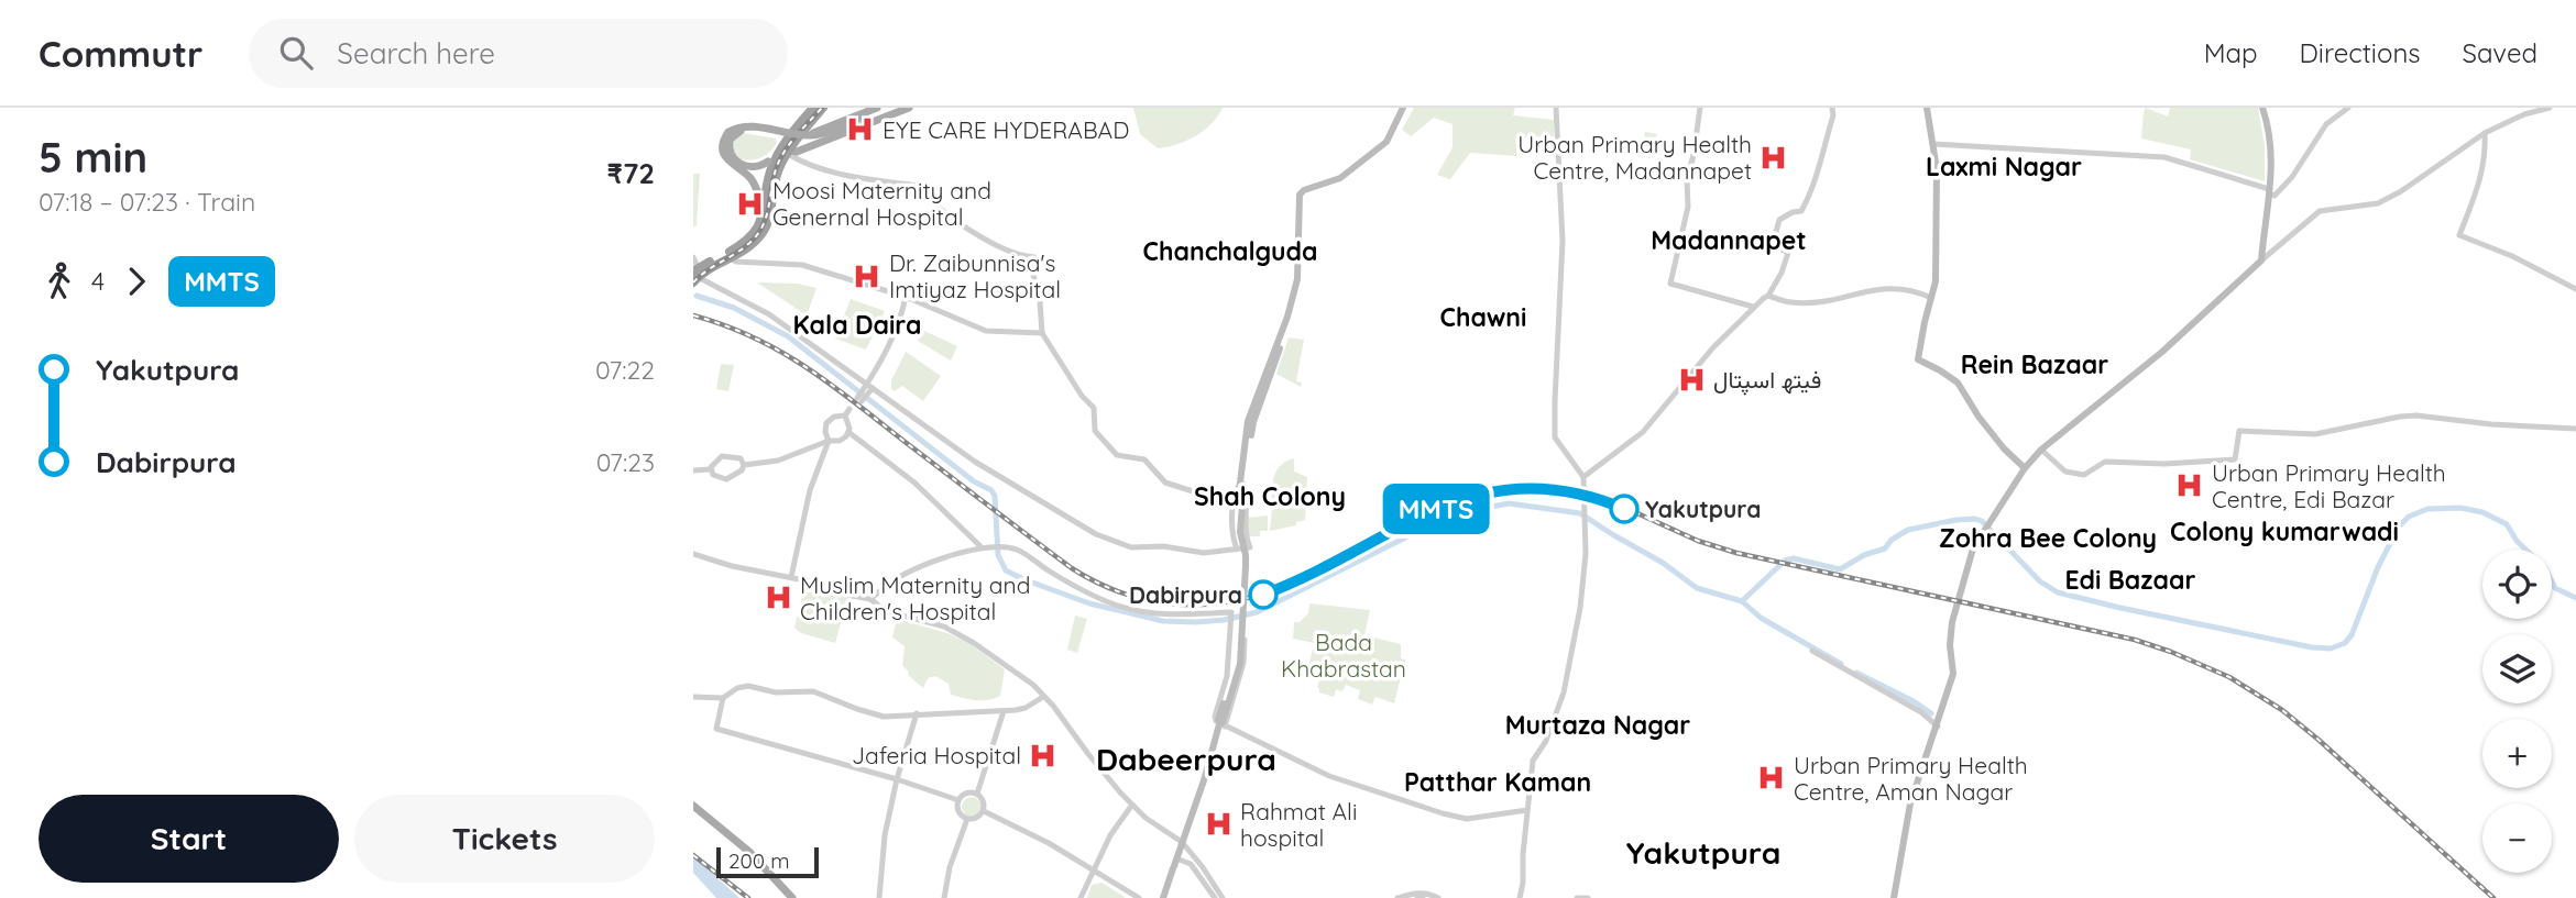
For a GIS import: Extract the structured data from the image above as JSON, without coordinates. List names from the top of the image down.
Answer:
{
  "districts": [
    "Laxmi Nagar",
    "Madannapet",
    "Chanchalguda",
    "Chawni",
    "Kala Daira",
    "Rein Bazaar",
    "Shah Colony",
    "Colony kumarwadi",
    "Zohra Bee Colony",
    "Edi Bazaar",
    "Murtaza Nagar",
    "Dabeerpura",
    "Patthar Kaman",
    "Yakutpura"
  ],
  "parks": ["Bada Khabrastan"],
  "places": {
    "hospital": [
      "EYE CARE HYDERABAD",
      "Urban Primary Health Centre, Madannapet",
      "Moosi Maternity and Genernal Hospital",
      "Dr. Zaibunnisa's Imtiyaz Hospital",
      "فیتھ اسپتال",
      "Urban Primary Health Centre, Edi Bazar",
      "Muslim Maternity and Children's Hospital",
      "Jaferia Hospital",
      "Urban Primary Health Centre, Aman Nagar",
      "Rahmat Ali hospital"
    ],
    "other": ["Yakutpura", "Dabirpura"]
  },
  "scale_bar": "200 m",
  "page": {
    "header": "Commutr",
    "search": "Search here",
    "nav": ["Map", "Directions", "Saved"],
    "heading": ["5 min", "07:18 – 07:23 · Train", "₹72"],
    "on_map": "MMTS",
    "legs": ["4", "MMTS"],
    "list": [
      {
        "name": "Yakutpura",
        "value": "07:22"
      },
      {
        "name": "Dabirpura",
        "value": "07:23"
      }
    ],
    "map_buttons": ["+", "−"],
    "buttons": ["Start", "Tickets"],
    "scale": "200 m"
  }
}
